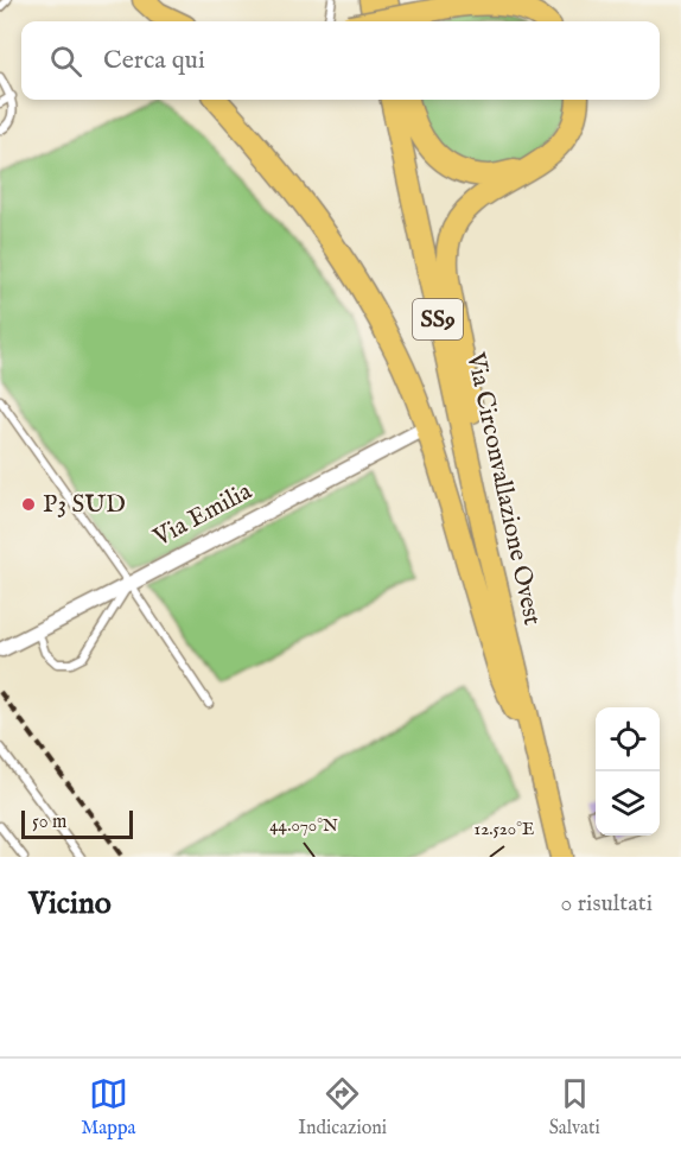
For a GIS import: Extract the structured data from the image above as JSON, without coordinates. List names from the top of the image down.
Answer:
{
  "streets": {
    "main road": ["SS9", "Via Circonvallazione Ovest"],
    "street": ["Via Emilia"]
  },
  "crossings": [
    ["SS9", "Via Circonvallazione Ovest"]
  ],
  "places": ["P3 SUD"],
  "scale_bar": "50 m",
  "page": {
    "search": "Cerca qui",
    "scale": "50 m",
    "heading": ["Vicino", "0 risultati"],
    "nav": ["Mappa", "Indicazioni", "Salvati"]
  },
  "coordinates": ["44.070°N", "12.520°E"]
}
